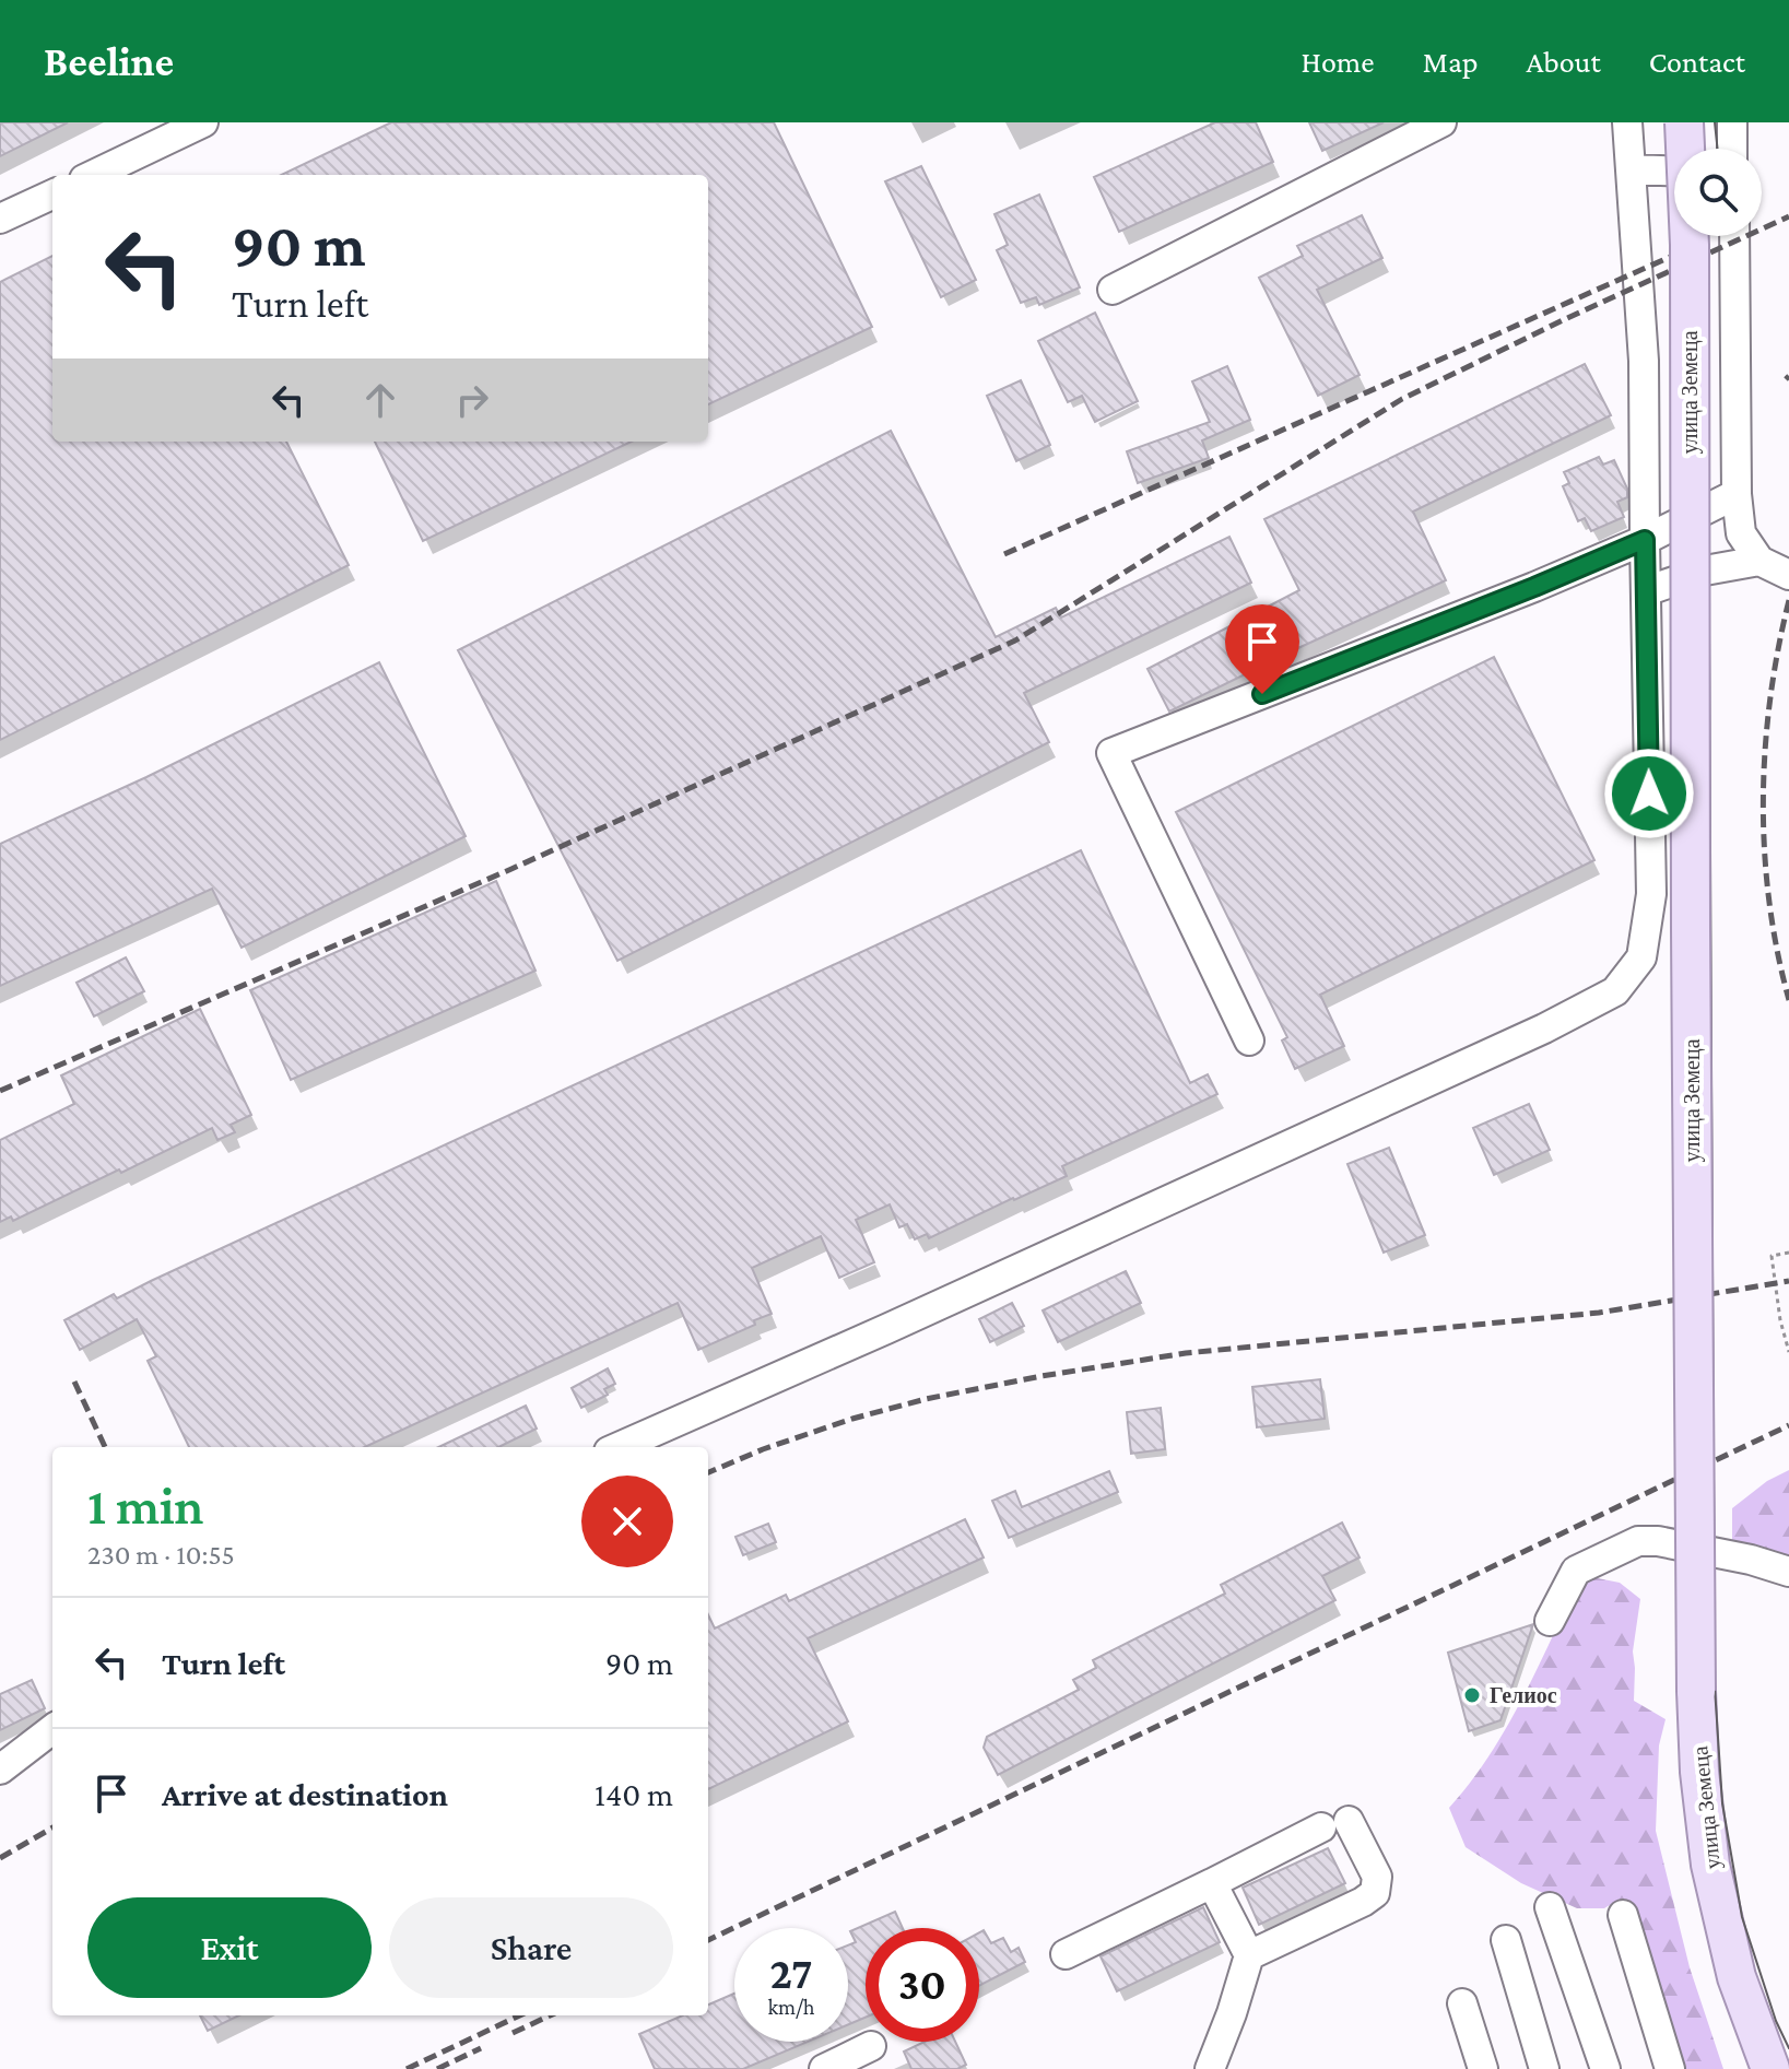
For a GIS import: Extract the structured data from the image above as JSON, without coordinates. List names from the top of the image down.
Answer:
{
  "streets": {
    "main road": ["улица Земеца"]
  },
  "places": ["Гелиос"],
  "page": {
    "header": "Beeline",
    "nav": [
      "Home",
      "Map",
      "About",
      "Contact"
    ],
    "turn": ["90 m", "Turn left"],
    "heading": ["1 min", "230 m · 10:55"],
    "list": [
      {
        "name": "Turn left",
        "value": "90 m"
      },
      {
        "name": "Arrive at destination",
        "value": "140 m"
      }
    ],
    "buttons": ["Exit", "Share"],
    "speed": "27 km/h",
    "limit": "30"
  }
}
